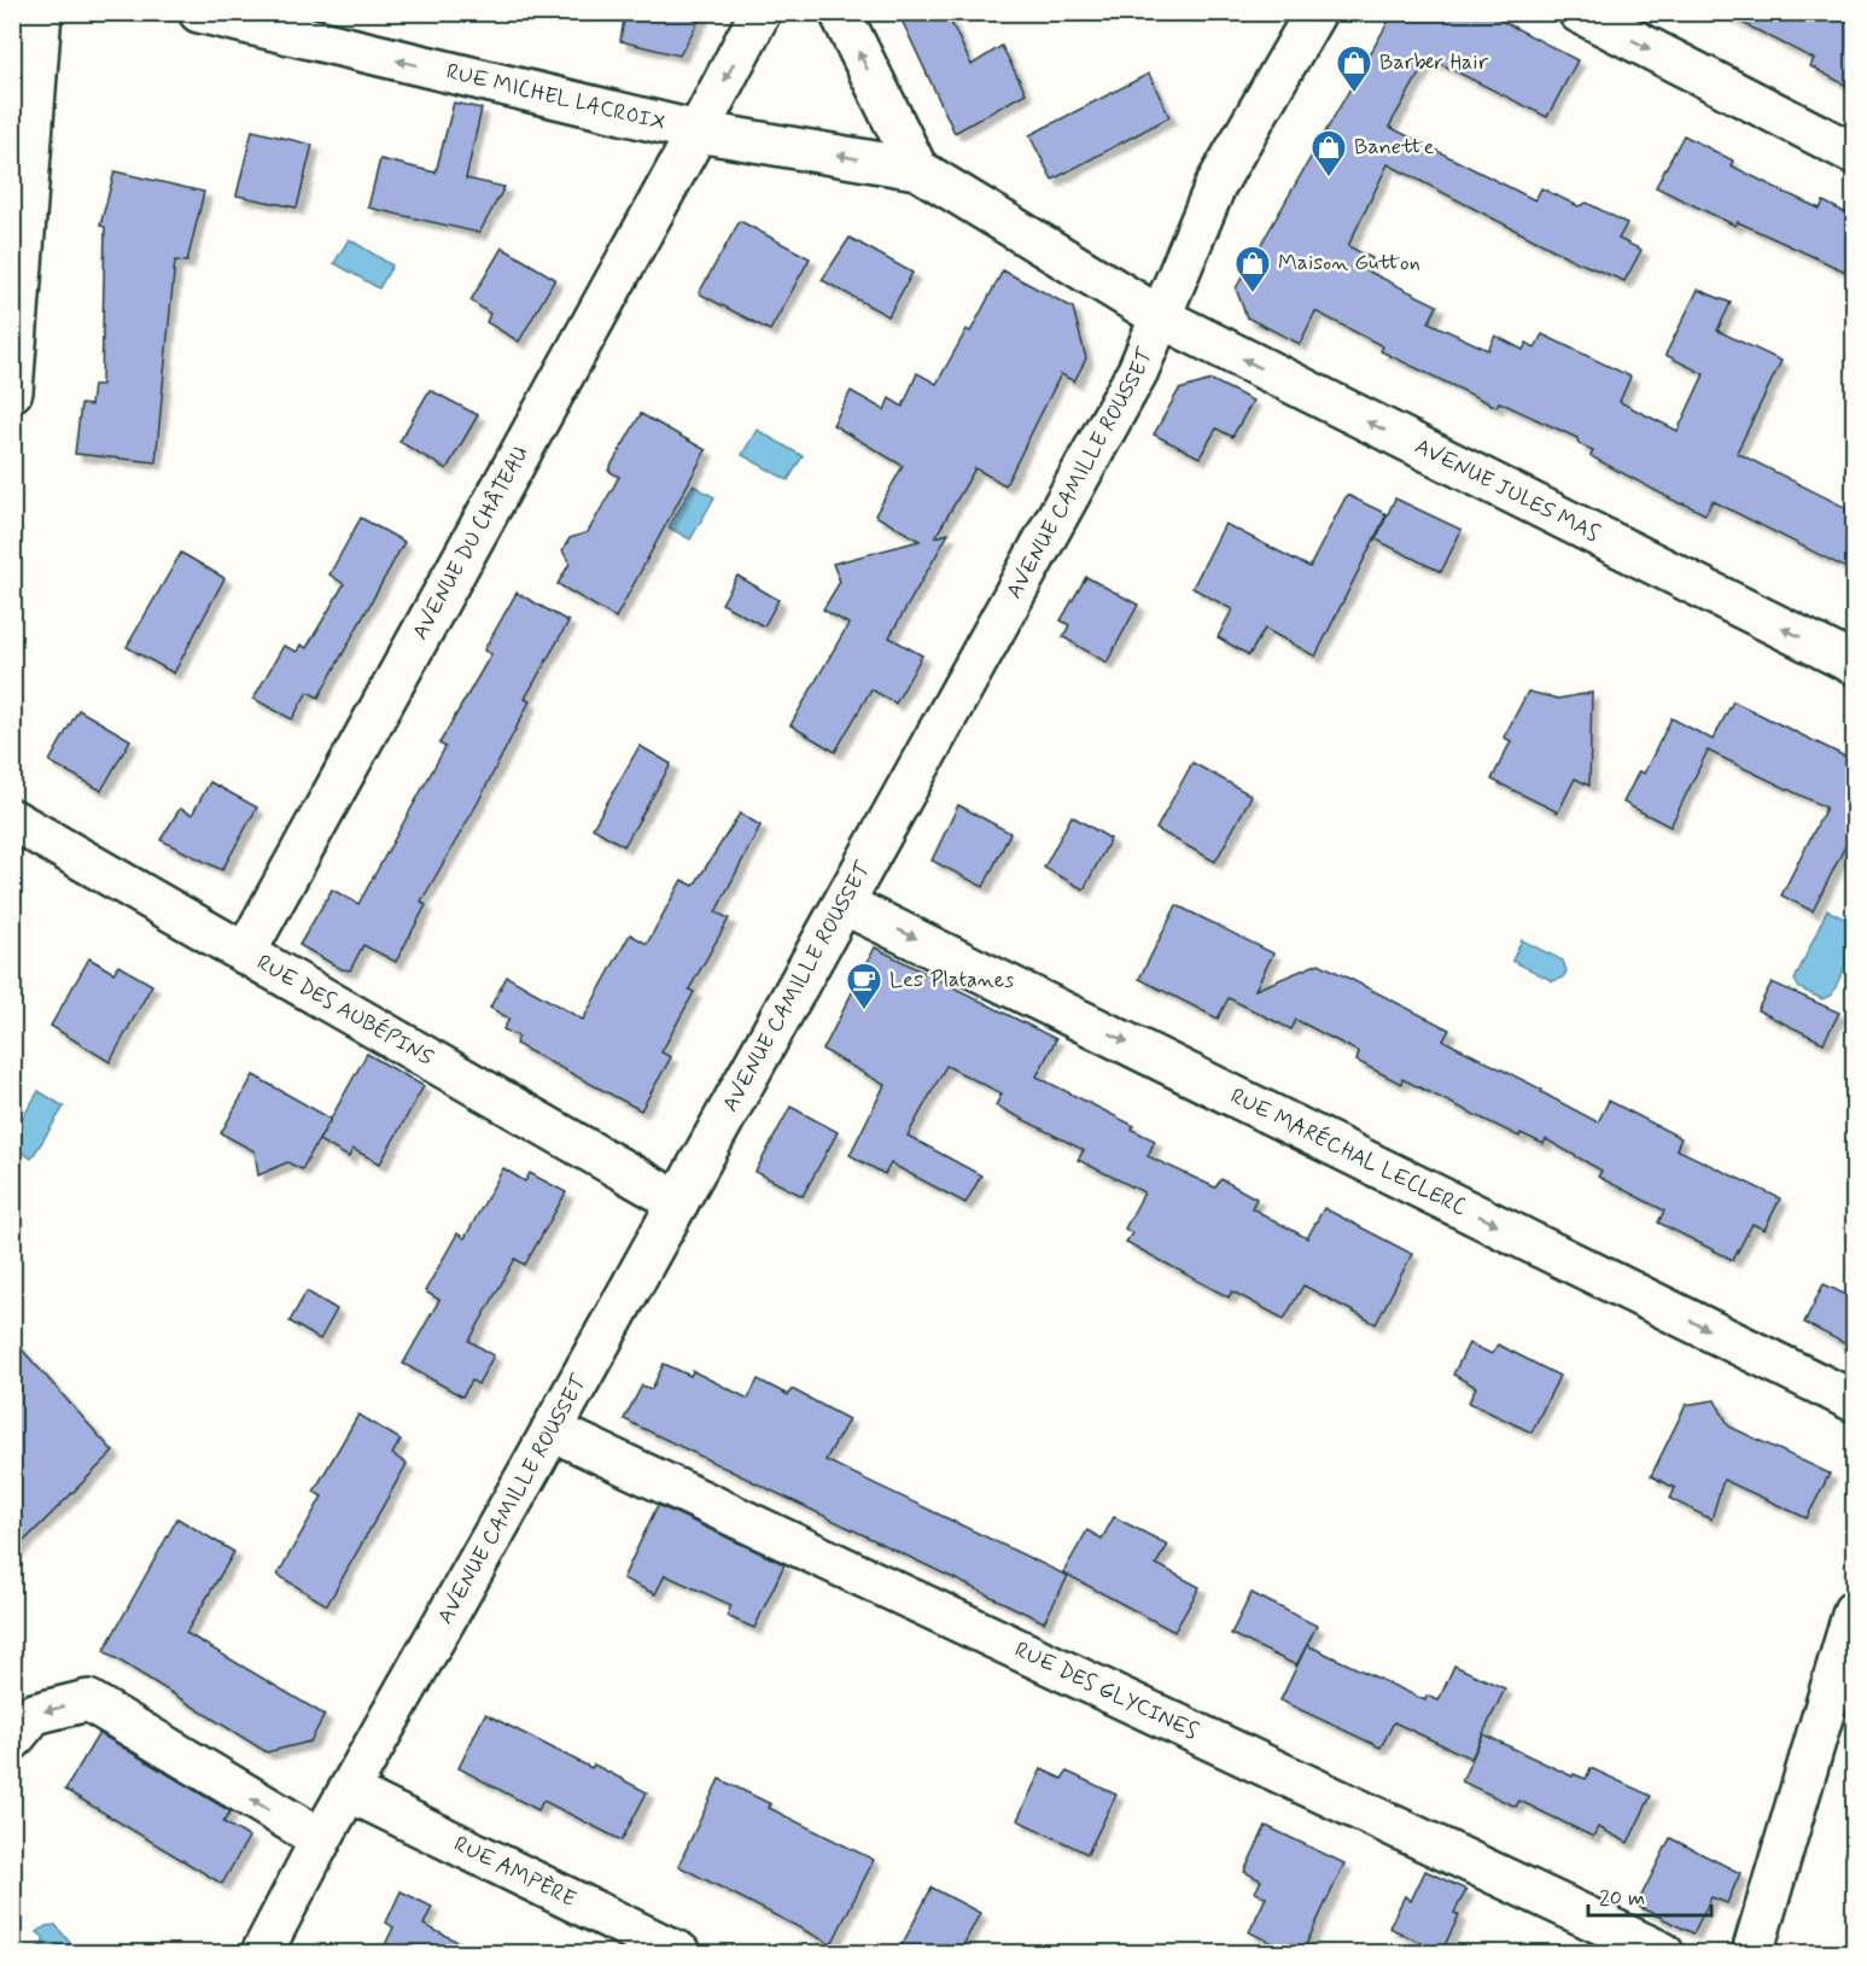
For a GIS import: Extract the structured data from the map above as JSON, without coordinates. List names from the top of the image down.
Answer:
{
  "streets": {
    "street": [
      "RUE MICHEL LACROIX",
      "AVENUE CAMILLE ROUSSET",
      "AVENUE JULES MAS",
      "AVENUE DU CHÂTEAU",
      "RUE DES AUBÉPINS",
      "RUE MARÉCHAL LECLERC",
      "RUE DES GLYCINES",
      "RUE AMPÈRE"
    ]
  },
  "crossings": [
    ["RUE MICHEL LACROIX", "AVENUE JULES MAS"],
    ["RUE MICHEL LACROIX", "AVENUE DU CHÂTEAU"],
    ["AVENUE CAMILLE ROUSSET", "AVENUE JULES MAS"],
    ["AVENUE CAMILLE ROUSSET", "RUE DES AUBÉPINS"],
    ["AVENUE CAMILLE ROUSSET", "RUE MARÉCHAL LECLERC"],
    ["AVENUE CAMILLE ROUSSET", "RUE DES GLYCINES"],
    ["AVENUE CAMILLE ROUSSET", "RUE AMPÈRE"],
    ["AVENUE DU CHÂTEAU", "RUE DES AUBÉPINS"]
  ],
  "one_way": ["RUE MICHEL LACROIX", "AVENUE JULES MAS", "RUE MARÉCHAL LECLERC"],
  "places": {
    "shop": ["Barber Hair", "Banette", "Maison Gutton"],
    "cafe": ["Les Platanes"]
  },
  "scale_bar": "20 m"
}
